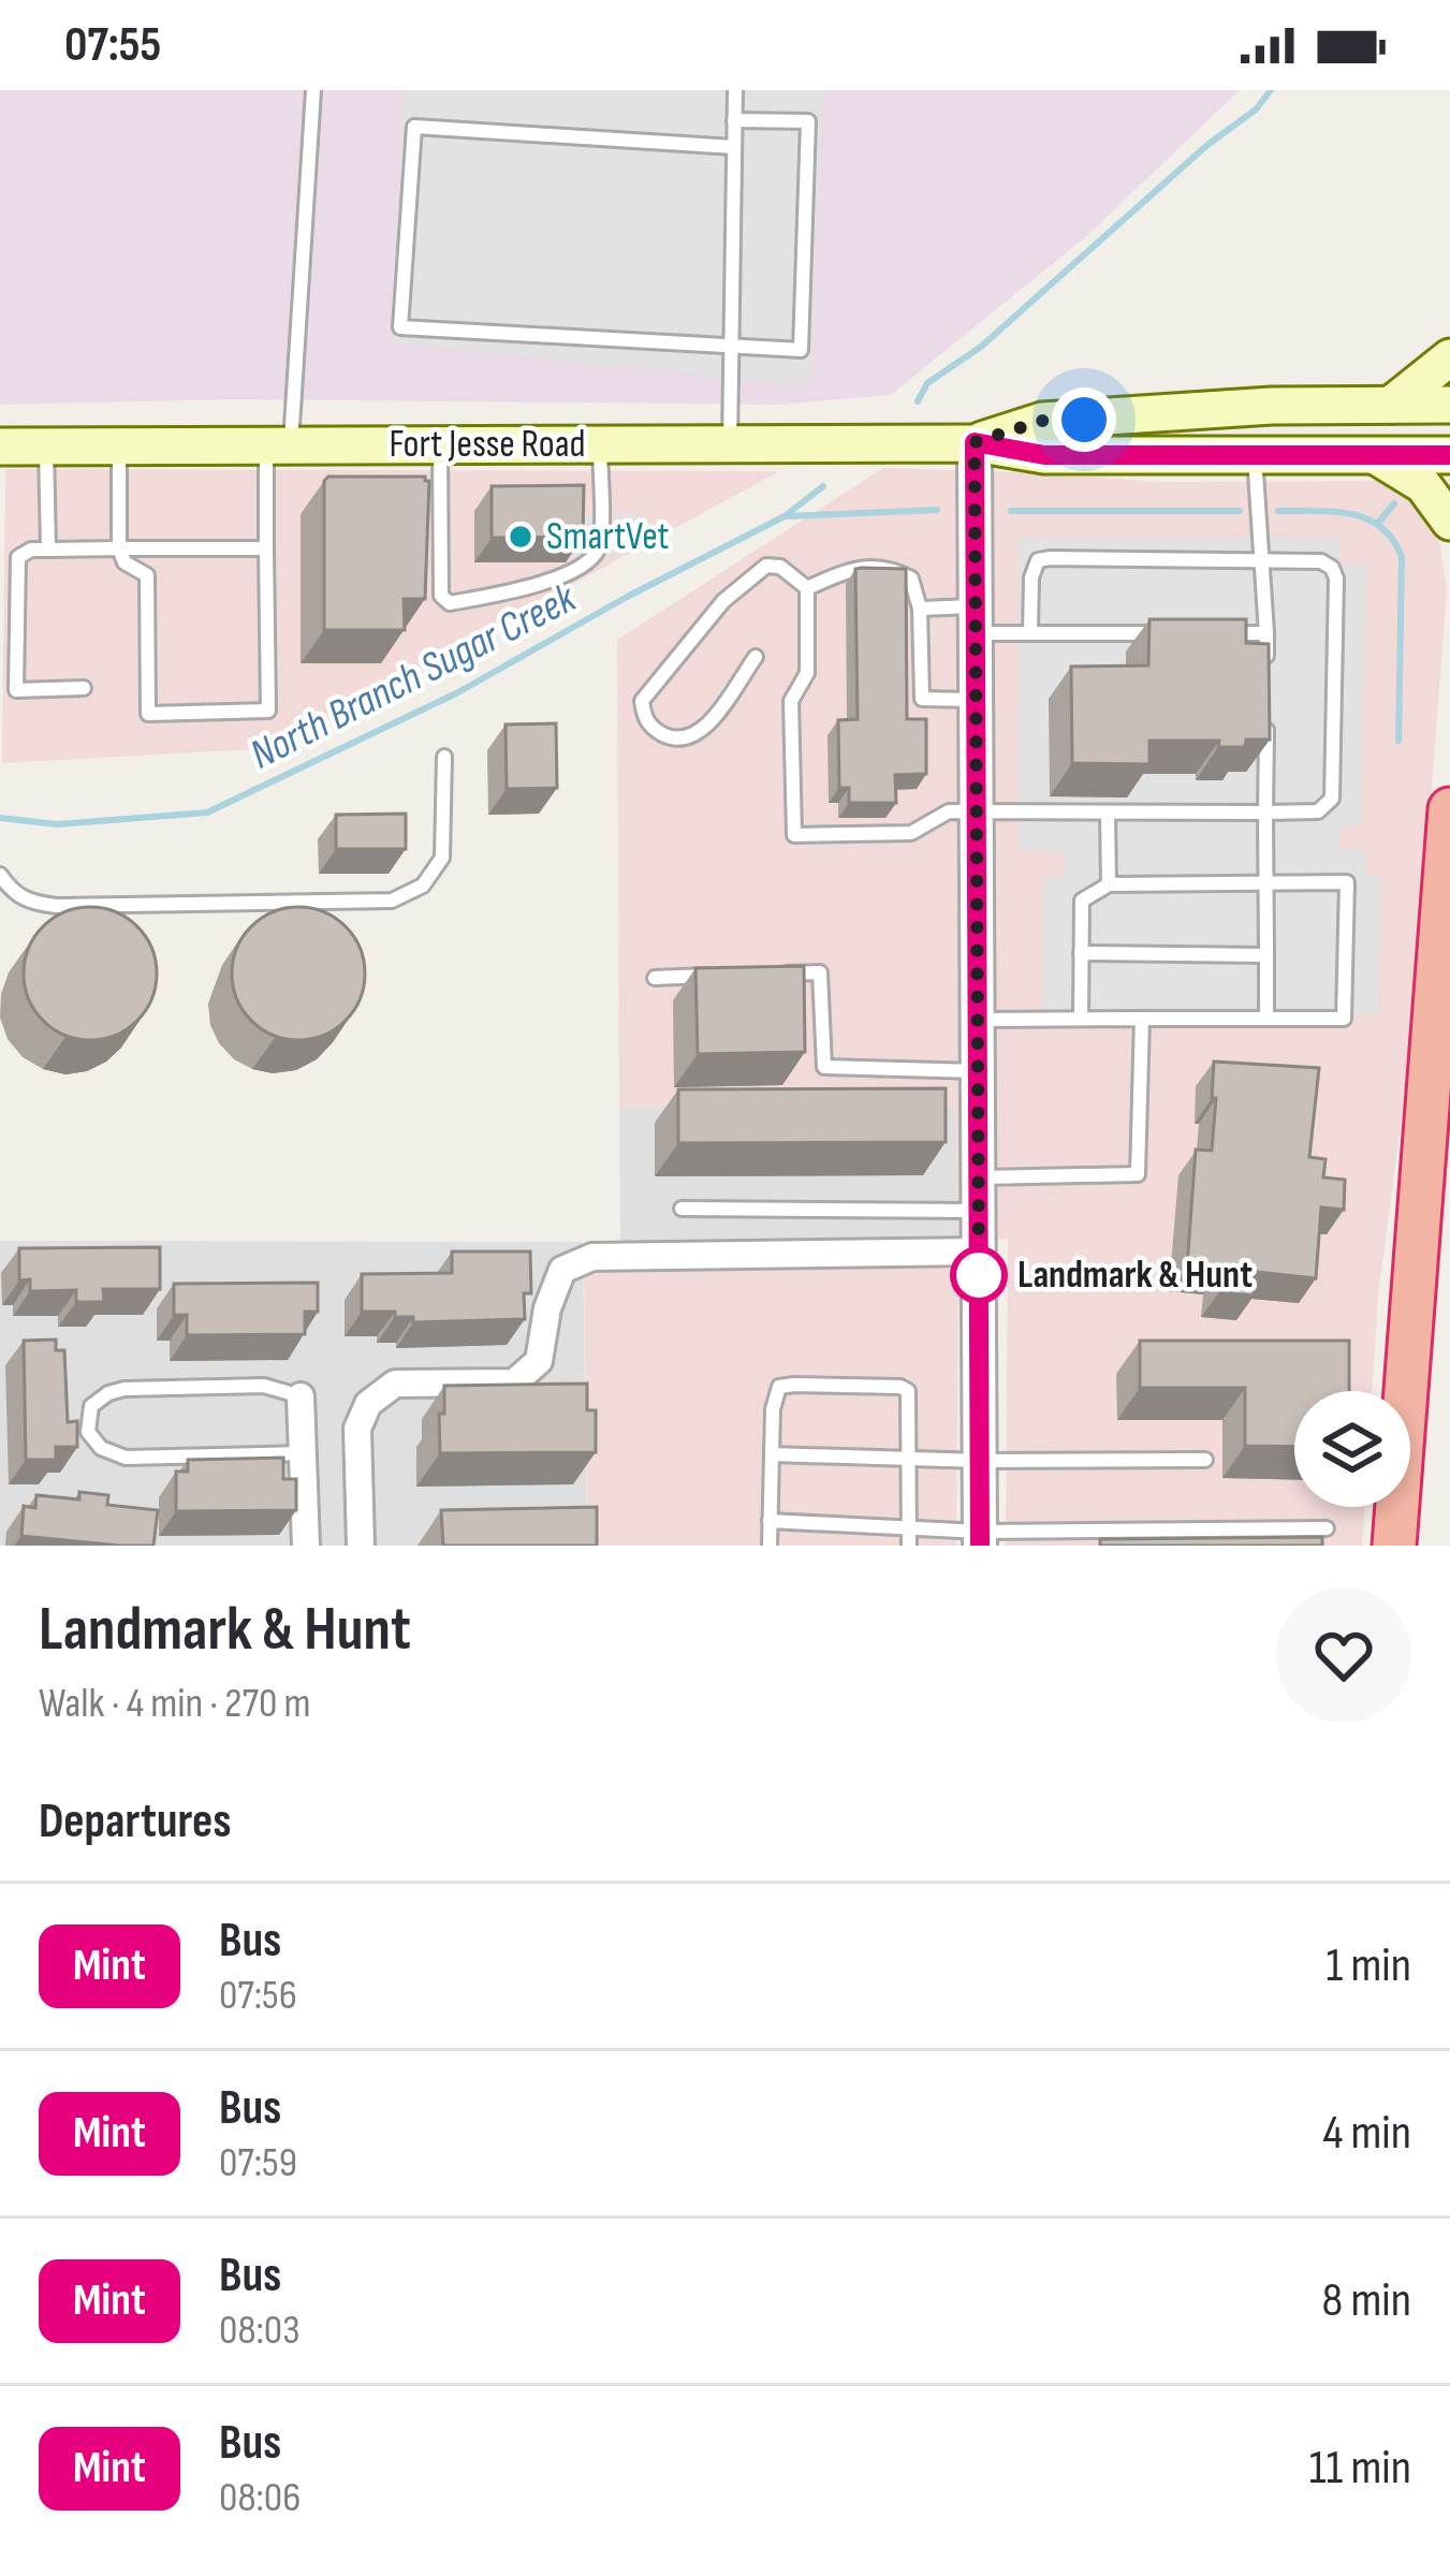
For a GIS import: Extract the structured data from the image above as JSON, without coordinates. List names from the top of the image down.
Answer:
{
  "streets": {
    "main road": ["Fort Jesse Road"]
  },
  "water": ["North Branch Sugar Creek"],
  "places": ["SmartVet", "Landmark & Hunt"],
  "lines": ["bus line Mint"],
  "page": {
    "status": "07:55",
    "heading": [
      ["Landmark & Hunt", "Walk · 4 min · 270 m"],
      "Departures"
    ],
    "list": [
      {
        "mark": "Mint",
        "name": "Bus",
        "note": "07:56",
        "value": "1 min"
      },
      {
        "mark": "Mint",
        "name": "Bus",
        "note": "07:59",
        "value": "4 min"
      },
      {
        "mark": "Mint",
        "name": "Bus",
        "note": "08:03",
        "value": "8 min"
      },
      {
        "mark": "Mint",
        "name": "Bus",
        "note": "08:06",
        "value": "11 min"
      }
    ]
  }
}
